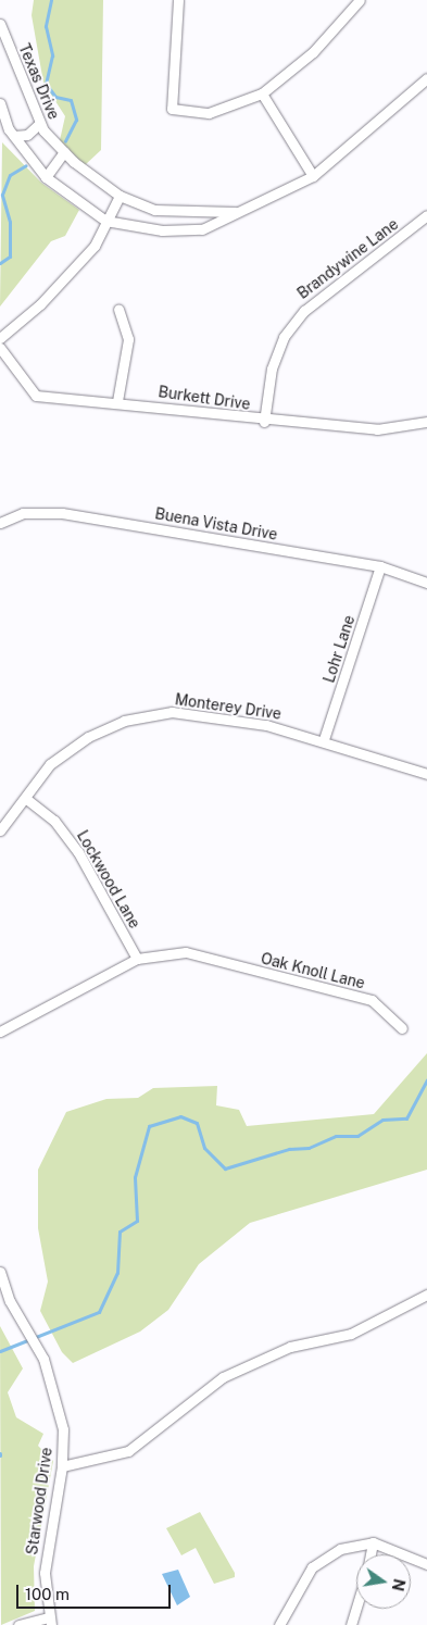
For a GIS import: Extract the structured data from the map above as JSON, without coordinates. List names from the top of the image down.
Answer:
{
  "streets": {
    "street": [
      "Texas Drive",
      "Brandywine Lane",
      "Burkett Drive",
      "Buena Vista Drive",
      "Lohr Lane",
      "Monterey Drive",
      "Lockwood Lane",
      "Oak Knoll Lane",
      "Starwood Drive"
    ]
  },
  "crossings": [
    ["Brandywine Lane", "Burkett Drive"],
    ["Buena Vista Drive", "Lohr Lane"],
    ["Lohr Lane", "Monterey Drive"],
    ["Monterey Drive", "Lockwood Lane"],
    ["Lockwood Lane", "Oak Knoll Lane"]
  ],
  "scale_bar": "100 m",
  "north": "right"
}
